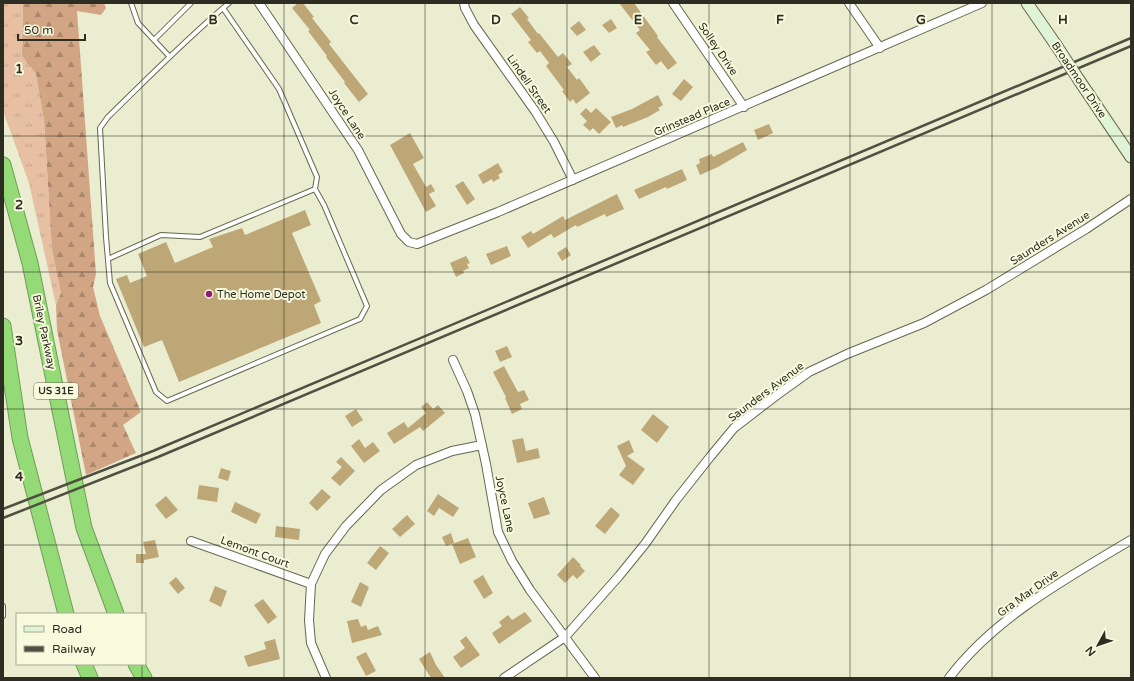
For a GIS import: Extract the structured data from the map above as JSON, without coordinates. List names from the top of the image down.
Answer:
{
  "streets": {
    "highway": ["Briley Parkway", "US 31E"],
    "main road": ["Broadmoor Drive"],
    "street": [
      "Solley Drive",
      "Lindell Street",
      "Joyce Lane",
      "Grinstead Place",
      "Saunders Avenue",
      "Lemont Court",
      "Gra Mar Drive"
    ]
  },
  "crossings": [
    ["Solley Drive", "Grinstead Place"],
    ["Lindell Street", "Grinstead Place"],
    ["Joyce Lane", "Grinstead Place"],
    ["Joyce Lane", "Saunders Avenue"]
  ],
  "places": ["The Home Depot"],
  "legend": ["Road", "Railway"],
  "scale_bar": "50 m",
  "north": "bottom left",
  "grid": {
    "columns": [
      "B",
      "C",
      "D",
      "E",
      "F",
      "G",
      "H"
    ],
    "rows": [
      "1",
      "2",
      "3",
      "4"
    ]
  }
}
